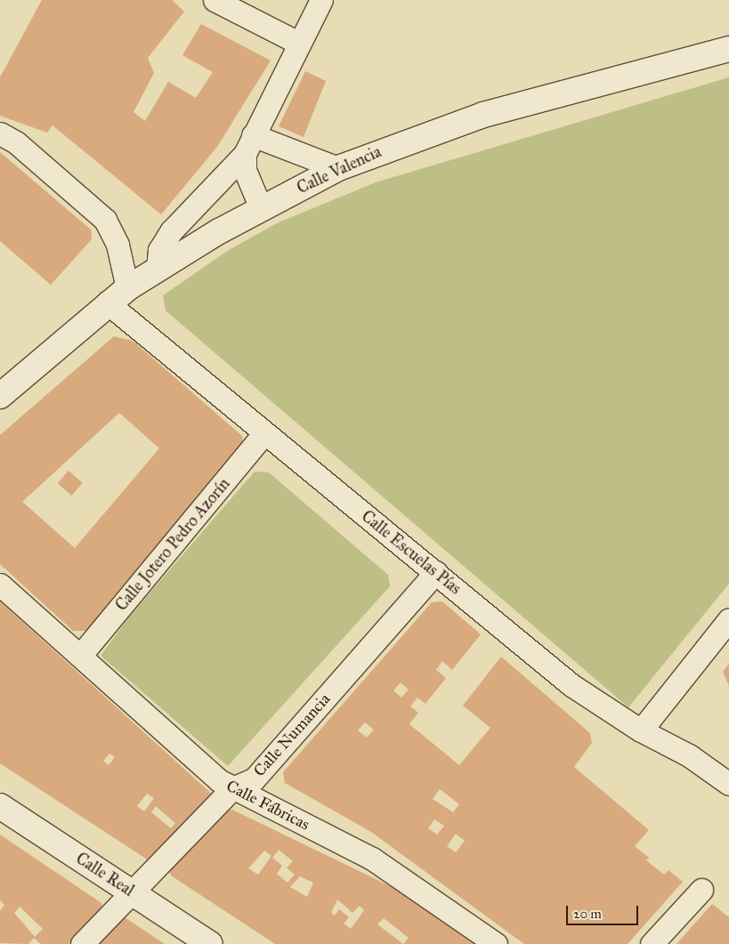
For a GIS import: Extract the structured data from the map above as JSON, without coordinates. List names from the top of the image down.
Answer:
{
  "streets": {
    "main road": ["Calle Valencia", "Calle Real"],
    "street": [
      "Calle Jotero Pedro Azorín",
      "Calle Escuelas Pías",
      "Calle Numancia",
      "Calle Fábricas"
    ]
  },
  "crossings": [
    ["Calle Valencia", "Calle Escuelas Pías"],
    ["Calle Jotero Pedro Azorín", "Calle Escuelas Pías"],
    ["Calle Jotero Pedro Azorín", "Calle Fábricas"],
    ["Calle Escuelas Pías", "Calle Numancia"],
    ["Calle Numancia", "Calle Fábricas"],
    ["Calle Numancia", "Calle Real"]
  ],
  "scale_bar": "20 m"
}
